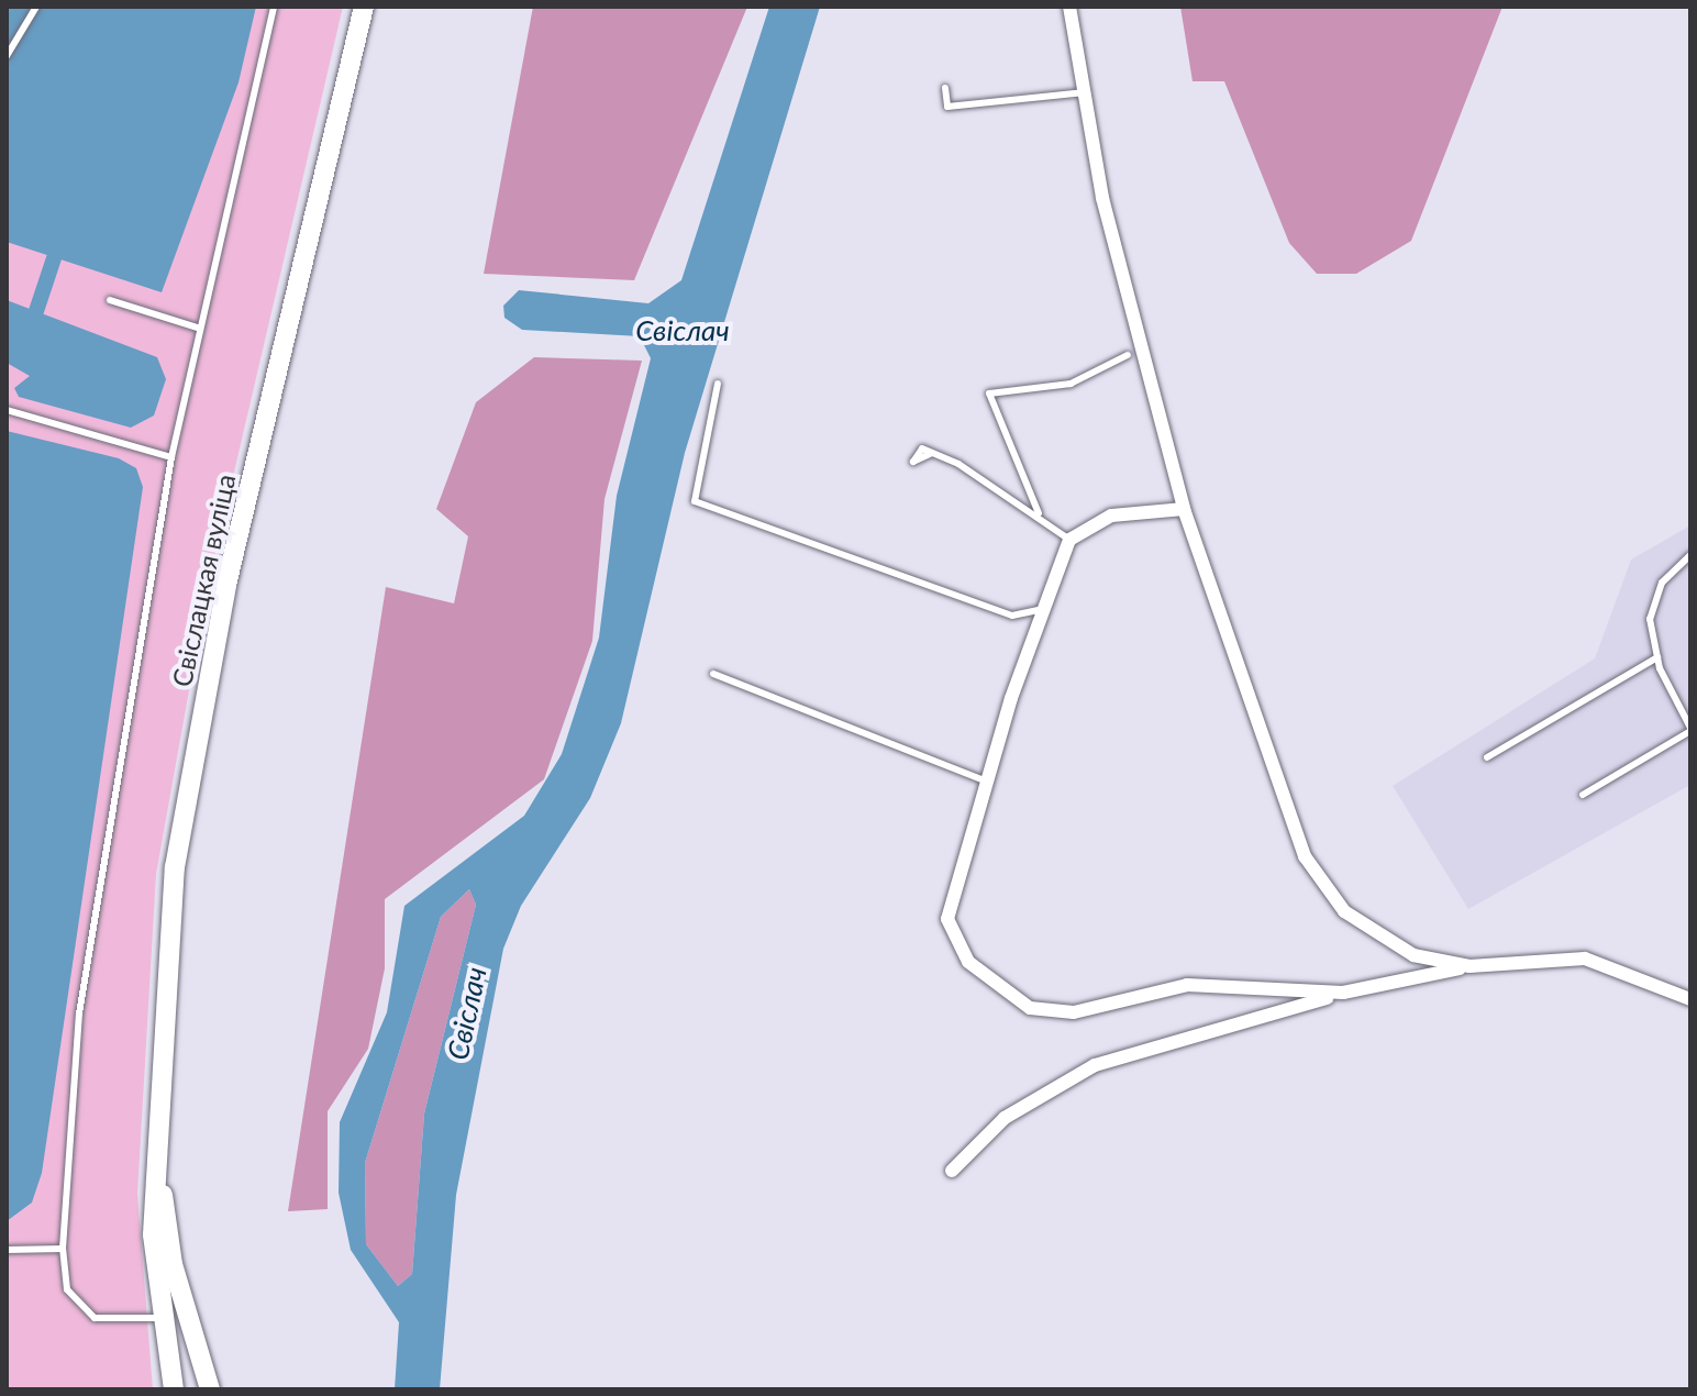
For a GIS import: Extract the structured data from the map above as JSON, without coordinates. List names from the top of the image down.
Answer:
{
  "streets": {
    "main road": ["Свіслацкая вуліца"]
  },
  "water": ["Свіслач"]
}
